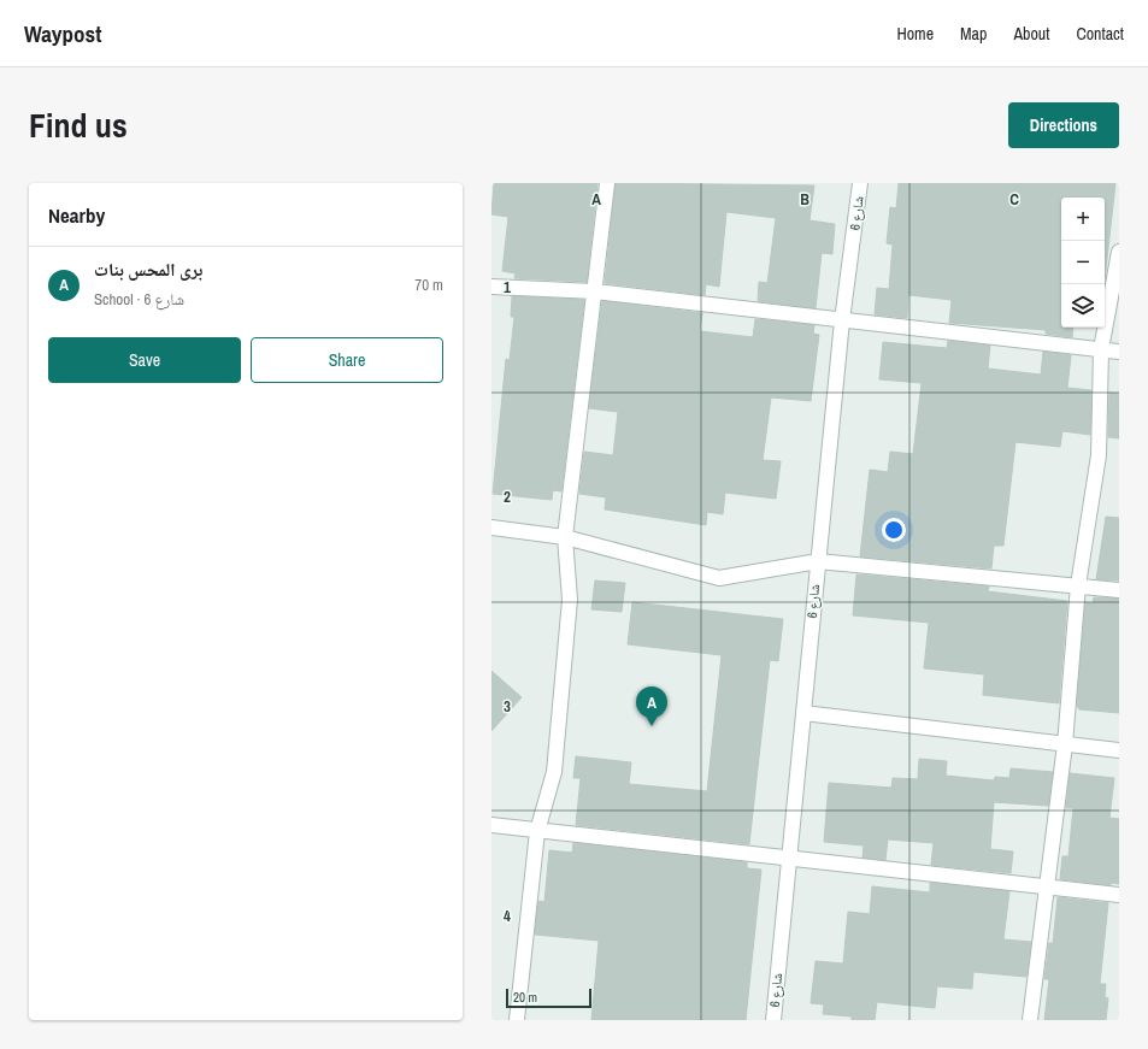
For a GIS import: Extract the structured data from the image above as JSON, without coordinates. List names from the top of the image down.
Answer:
{
  "streets": {
    "street": ["شارع 6"]
  },
  "scale_bar": "20 m",
  "page": {
    "header": "Waypost",
    "nav": [
      "Home",
      "Map",
      "About",
      "Contact"
    ],
    "title": "Find us",
    "buttons": [
      "Directions",
      ["Save", "Share"]
    ],
    "heading": "Nearby",
    "map_buttons": ["+", "−"],
    "list": [
      {
        "mark": "A",
        "name": "برى المحس بنات",
        "note": "School · شارع 6",
        "value": "70 m"
      }
    ],
    "pins": "A",
    "scale": "20 m"
  },
  "grid": {
    "columns": ["A", "B", "C"],
    "rows": [
      "1",
      "2",
      "3",
      "4"
    ]
  }
}
